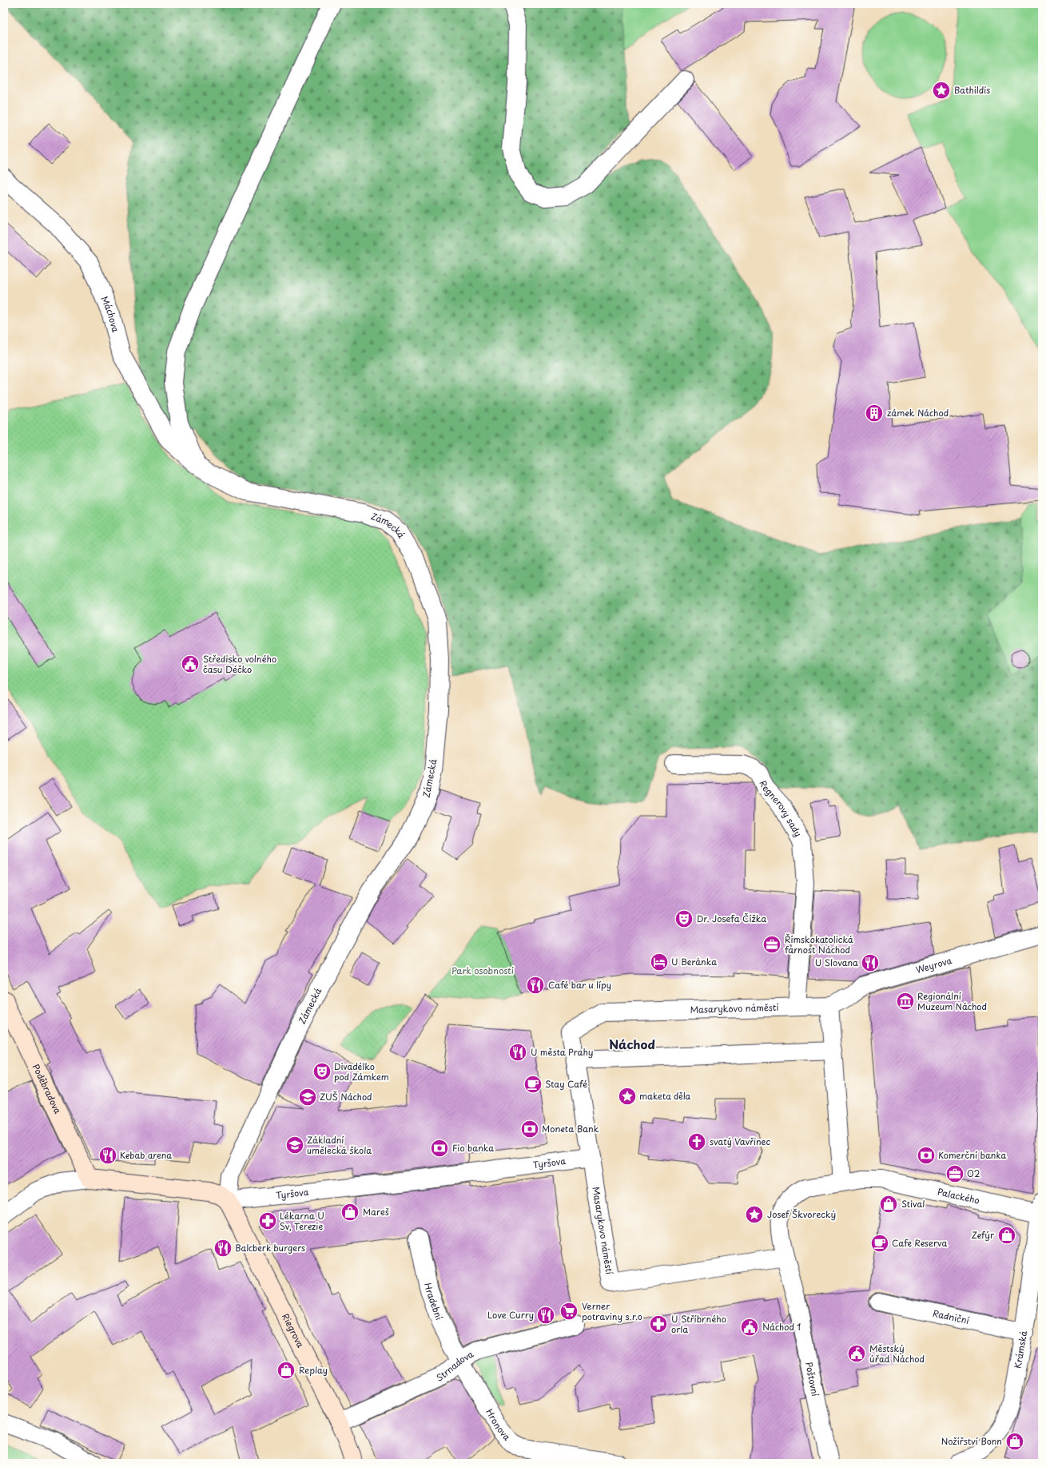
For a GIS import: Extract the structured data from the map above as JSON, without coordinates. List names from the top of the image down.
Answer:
{
  "streets": {
    "street": [
      "Máchova",
      "Zámecká",
      "Regnerovy sady",
      "Weyrova",
      "Masarykovo náměstí",
      "Poděbradova",
      "Tyršova",
      "Palackého",
      "Hradební",
      "Radniční",
      "Riegrova",
      "Krámská",
      "Strnadova",
      "Poštovní",
      "Hronova"
    ]
  },
  "crossings": [
    ["Máchova", "Zámecká"],
    ["Zámecká", "Tyršova"],
    ["Zámecká", "Riegrova"],
    ["Regnerovy sady", "Masarykovo náměstí"],
    ["Weyrova", "Masarykovo náměstí"],
    ["Masarykovo náměstí", "Tyršova"],
    ["Masarykovo náměstí", "Poštovní"],
    ["Tyršova", "Riegrova"],
    ["Palackého", "Krámská"],
    ["Hradební", "Strnadova"],
    ["Hradební", "Hronova"],
    ["Radniční", "Krámská"],
    ["Riegrova", "Strnadova"],
    ["Strnadova", "Hronova"]
  ],
  "districts": ["Náchod"],
  "parks": ["Park osobností"],
  "places": {
    "place": ["Bathildis", "maketa děla", "Josef Škvorecký"],
    "building": ["zámek Náchod"],
    "public building": ["Středisko volného času Déčko", "Náchod 1", "Městský úřad Náchod"],
    "theatre": ["Dr. Josefa Čížka", "Divadélko pod Zámkem"],
    "office": ["Římskokatolická farnost Náchod", "O2"],
    "hotel": ["U Beránka"],
    "restaurant": [
      "U Slovana",
      "Café bar u lípy",
      "U města Prahy",
      "Kebab arena",
      "Balcberk burgers",
      "Love Curry"
    ],
    "museum": ["Regionální Muzeum Náchod"],
    "cafe": ["Stay Café", "Cafe Reserva"],
    "school or university": ["ZUŠ Náchod", "Základní umělecká škola"],
    "bank": ["Moneta Bank", "Fio banka", "Komerční banka"],
    "church": ["svatý Vavřinec"],
    "shop": [
      "Stival",
      "Mareš",
      "Zefýr",
      "Replay",
      "Nožířství Bonn"
    ],
    "pharmacy": ["Lékarna U Sv, Terezie", "U Stříbrného orla"],
    "supermarket": ["Verner potraviny s.r.o"]
  }
}
